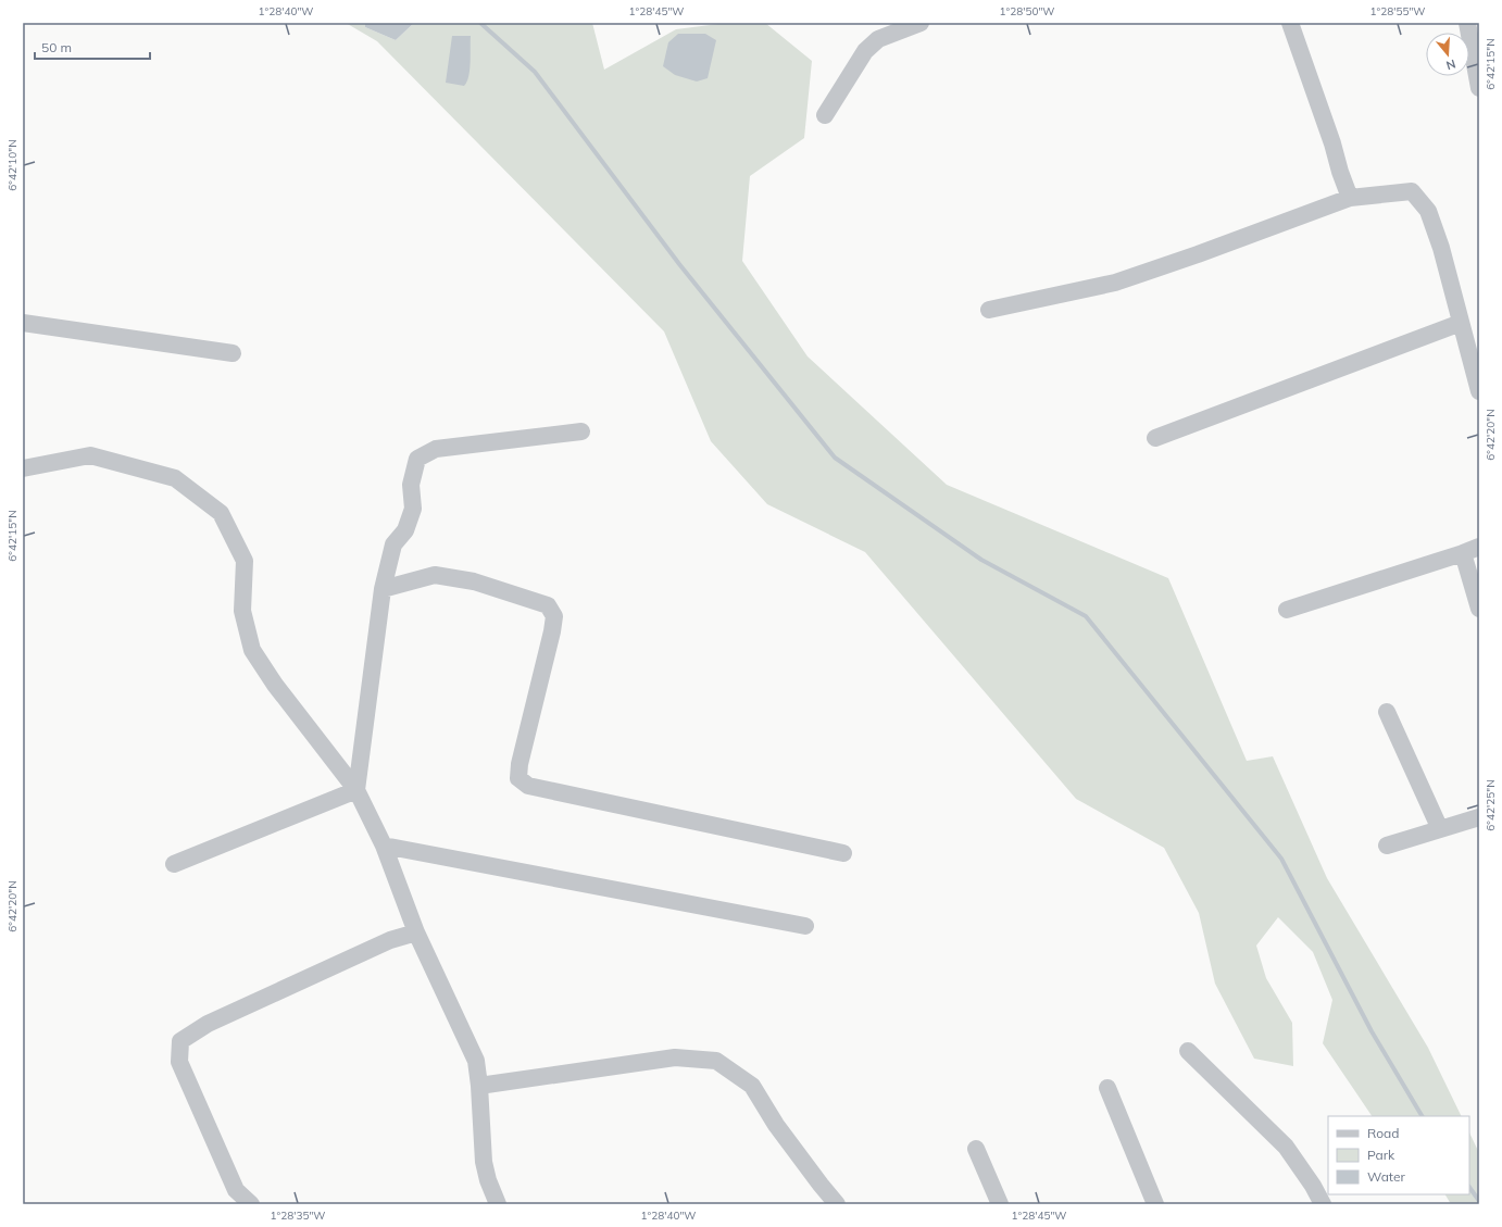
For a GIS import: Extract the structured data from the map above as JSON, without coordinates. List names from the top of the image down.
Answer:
{
  "legend": ["Road", "Park", "Water"],
  "scale_bar": "50 m",
  "north": "bottom",
  "coordinates": [
    "1°28'40\"W",
    "1°28'45\"W",
    "1°28'50\"W",
    "1°28'55\"W",
    "6°42'15\"N",
    "6°42'10\"N",
    "6°42'20\"N",
    "6°42'25\"N",
    "1°28'35\"W"
  ]
}
